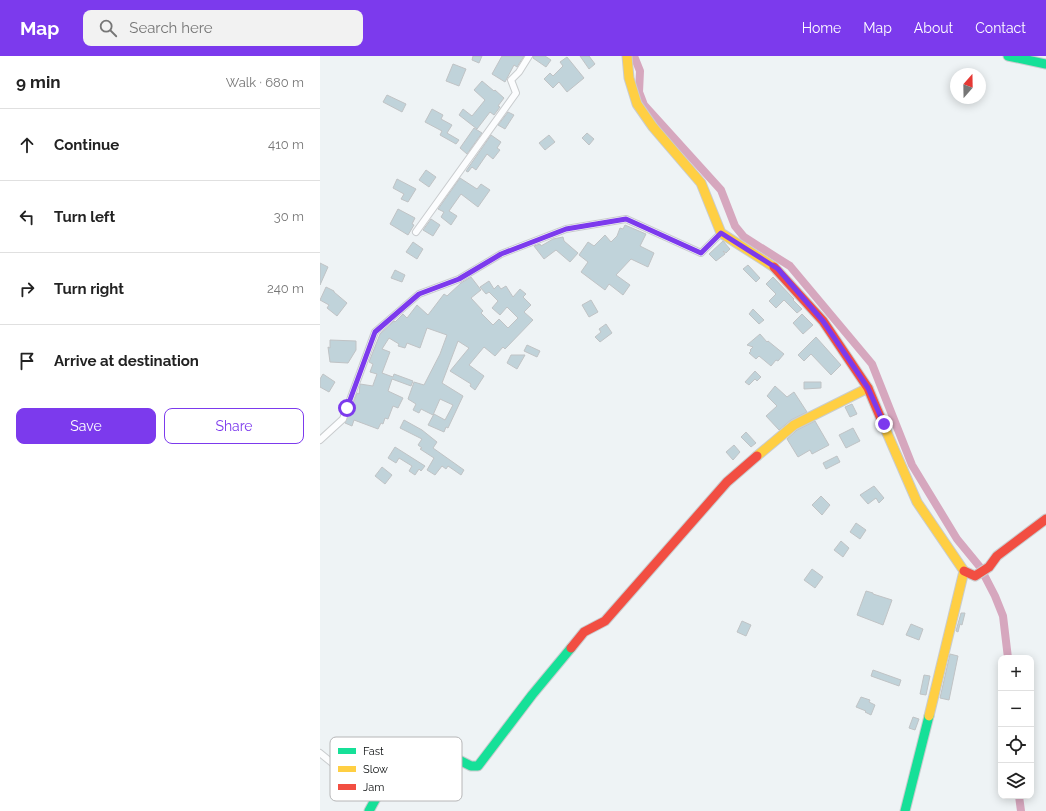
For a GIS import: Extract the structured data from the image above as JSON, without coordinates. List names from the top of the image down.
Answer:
{
  "legend": ["Fast", "Slow", "Jam"],
  "north": "top",
  "page": {
    "header": "Map",
    "search": "Search here",
    "nav": [
      "Home",
      "Map",
      "About",
      "Contact"
    ],
    "heading": ["9 min", "Walk · 680 m"],
    "list": [
      ["Continue", "410 m"],
      ["Turn left", "30 m"],
      ["Turn right", "240 m"],
      "Arrive at destination"
    ],
    "buttons": ["Save", "Share"],
    "map_buttons": ["+", "−"]
  }
}
